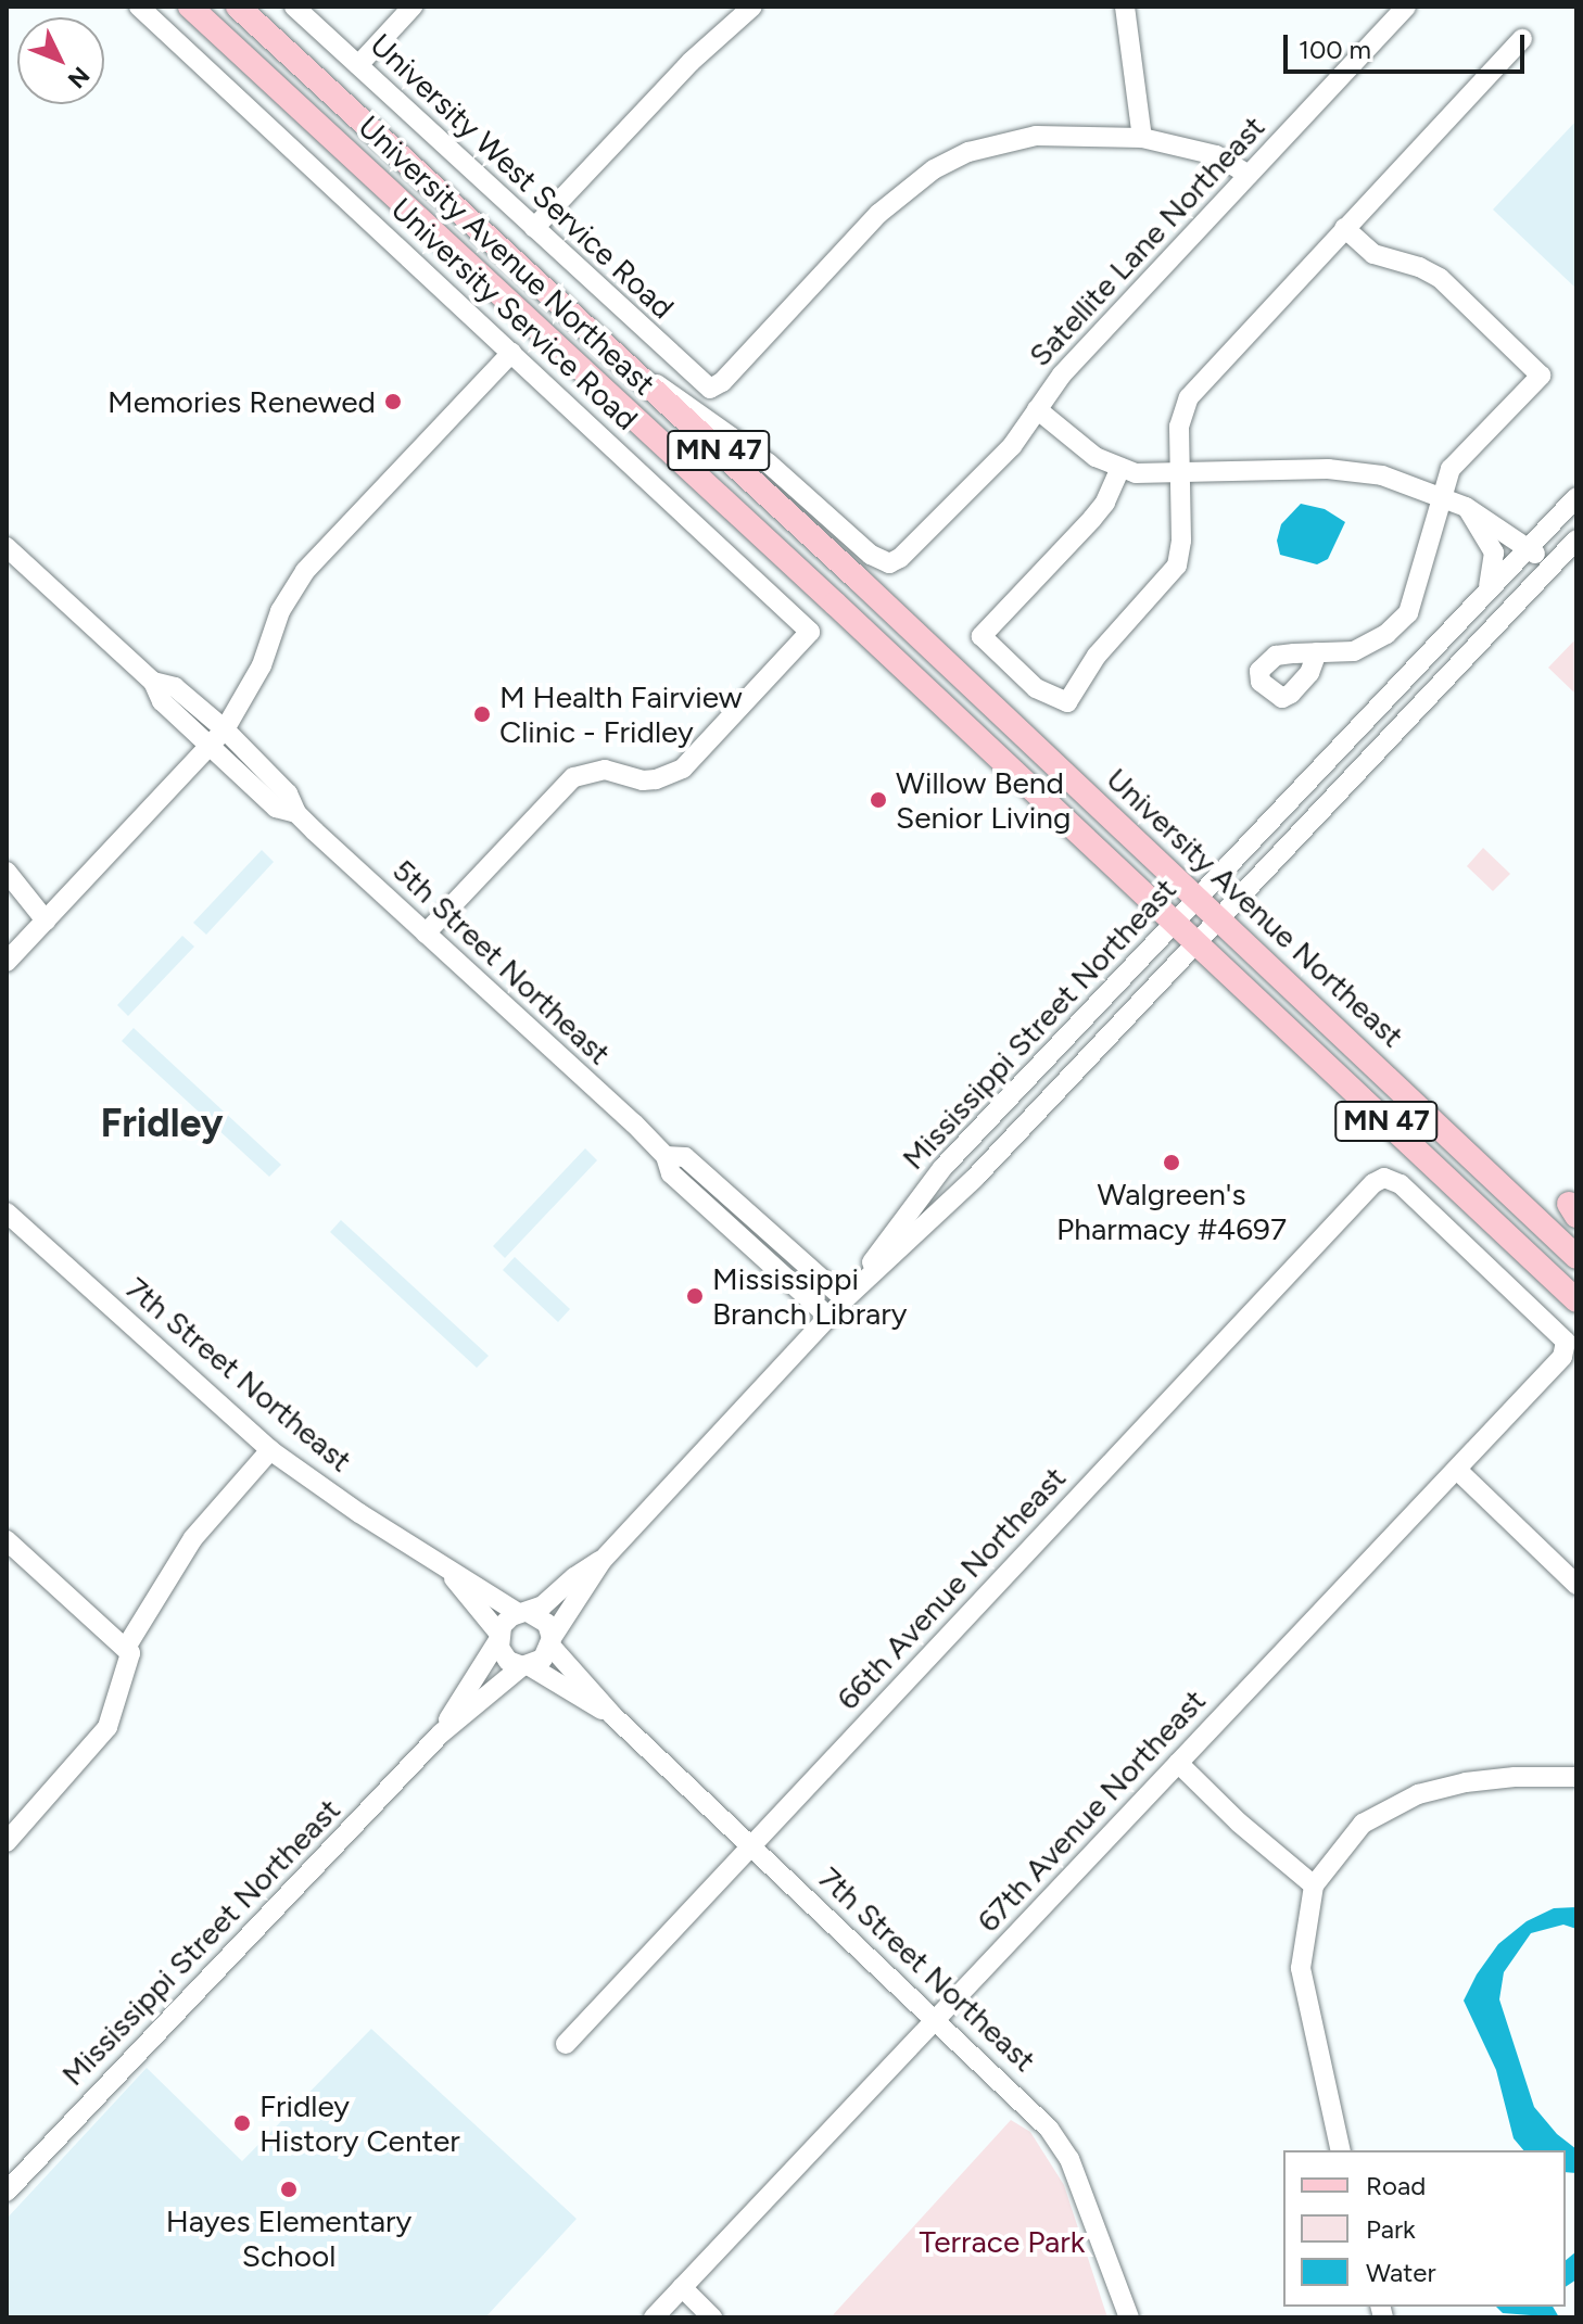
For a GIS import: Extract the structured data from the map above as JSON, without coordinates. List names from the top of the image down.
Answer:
{
  "streets": {
    "main road": ["University Avenue Northeast", "MN 47"],
    "street": [
      "University West Service Road",
      "Satellite Lane Northeast",
      "University Service Road",
      "5th Street Northeast",
      "Mississippi Street Northeast",
      "7th Street Northeast",
      "66th Avenue Northeast",
      "67th Avenue Northeast"
    ]
  },
  "crossings": [
    ["Satellite Lane Northeast", "University Avenue Northeast"],
    ["University Avenue Northeast", "Mississippi Street Northeast"],
    ["University Service Road", "5th Street Northeast"],
    ["5th Street Northeast", "Mississippi Street Northeast"],
    ["Mississippi Street Northeast", "7th Street Northeast"],
    ["7th Street Northeast", "66th Avenue Northeast"],
    ["7th Street Northeast", "67th Avenue Northeast"],
    ["66th Avenue Northeast", "67th Avenue Northeast"]
  ],
  "districts": ["Fridley"],
  "parks": ["Terrace Park"],
  "places": [
    "Memories Renewed",
    "M Health Fairview Clinic - Fridley",
    "Willow Bend Senior Living",
    "Walgreen's Pharmacy #4697",
    "Mississippi Branch Library",
    "Fridley History Center",
    "Hayes Elementary School"
  ],
  "legend": ["Road", "Park", "Water"],
  "scale_bar": "100 m",
  "north": "bottom right"
}
